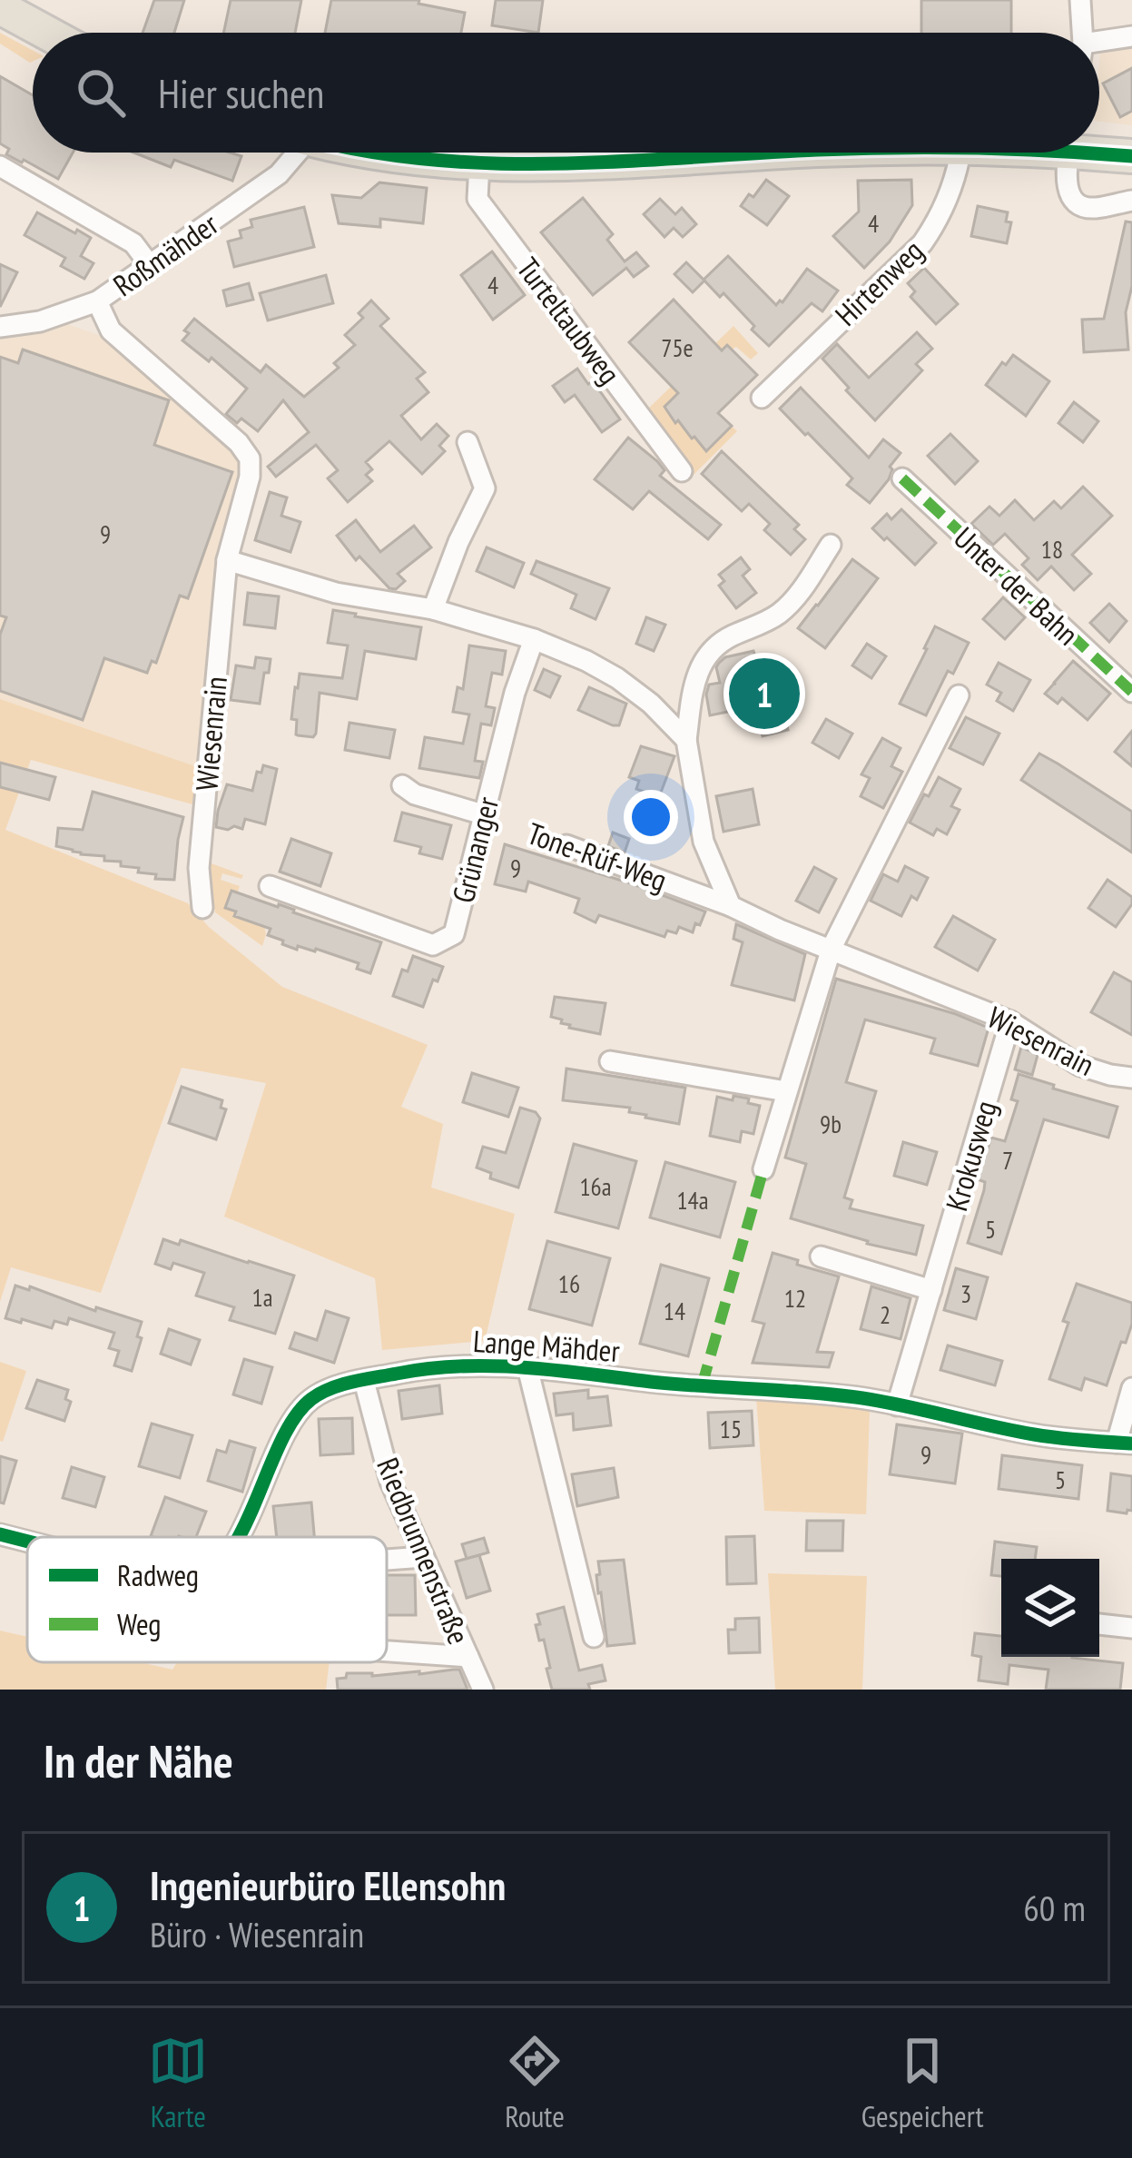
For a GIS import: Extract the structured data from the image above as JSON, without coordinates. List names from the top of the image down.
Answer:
{
  "streets": {
    "street": [
      "Roßmähder",
      "Hirtenweg",
      "Turteltaubweg",
      "Unter der Bahn",
      "Wiesenrain",
      "Grünanger",
      "Tone-Rüf-Weg",
      "Krokusweg",
      "Lange Mähder",
      "Riedbrunnenstraße"
    ]
  },
  "crossings": [
    ["Roßmähder", "Wiesenrain"],
    ["Wiesenrain", "Tone-Rüf-Weg"],
    ["Wiesenrain", "Krokusweg"],
    ["Krokusweg", "Lange Mähder"],
    ["Lange Mähder", "Riedbrunnenstraße"]
  ],
  "house_numbers": [
    "4",
    "4",
    "75e",
    "9",
    "18",
    "9",
    "9b",
    "7",
    "16a",
    "14a",
    "5",
    "16",
    "3",
    "1a",
    "12",
    "14",
    "2",
    "15",
    "9",
    "5"
  ],
  "legend": ["Radweg", "Weg"],
  "page": {
    "search": "Hier suchen",
    "pins": "1",
    "heading": "In der Nähe",
    "list": [
      {
        "mark": "1",
        "name": "Ingenieurbüro Ellensohn",
        "note": "Büro · Wiesenrain",
        "value": "60 m"
      }
    ],
    "nav": ["Karte", "Route", "Gespeichert"]
  }
}
